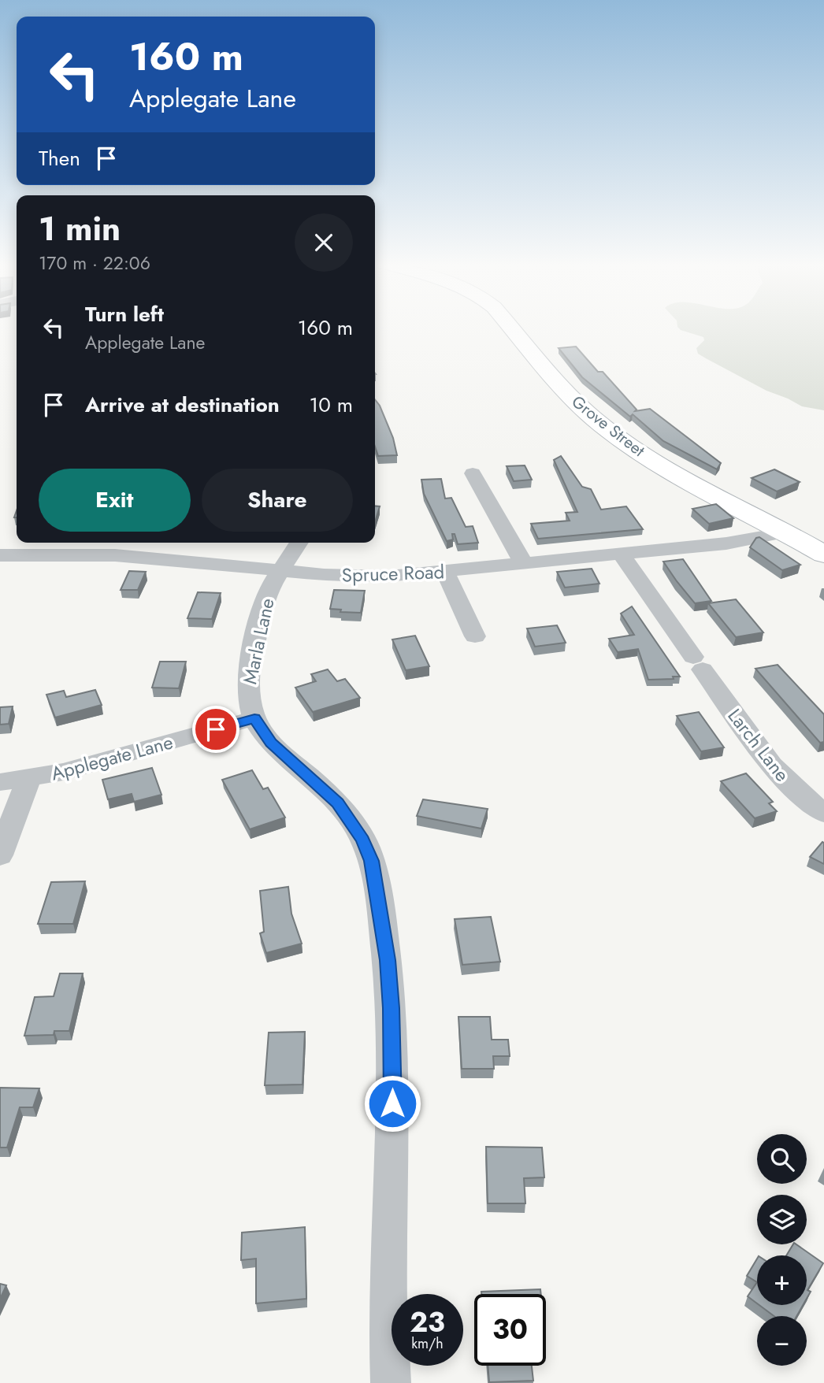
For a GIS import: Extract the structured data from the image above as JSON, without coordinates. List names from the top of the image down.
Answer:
{
  "streets": {
    "main road": ["Grove Street"],
    "street": [
      "Spruce Road",
      "Marla Lane",
      "Larch Lane",
      "Applegate Lane"
    ]
  },
  "crossings": [
    ["Grove Street", "Spruce Road"],
    ["Spruce Road", "Marla Lane"],
    ["Spruce Road", "Larch Lane"],
    ["Marla Lane", "Applegate Lane"]
  ],
  "page": {
    "turn": ["160 m", "Applegate Lane"],
    "then": "Then",
    "heading": ["1 min", "170 m · 22:06"],
    "list": [
      {
        "name": "Turn left",
        "note": "Applegate Lane",
        "value": "160 m"
      },
      {
        "name": "Arrive at destination",
        "value": "10 m"
      }
    ],
    "buttons": ["Exit", "Share"],
    "map_buttons": ["+", "−"],
    "speed": "23 km/h",
    "limit": "30"
  }
}
